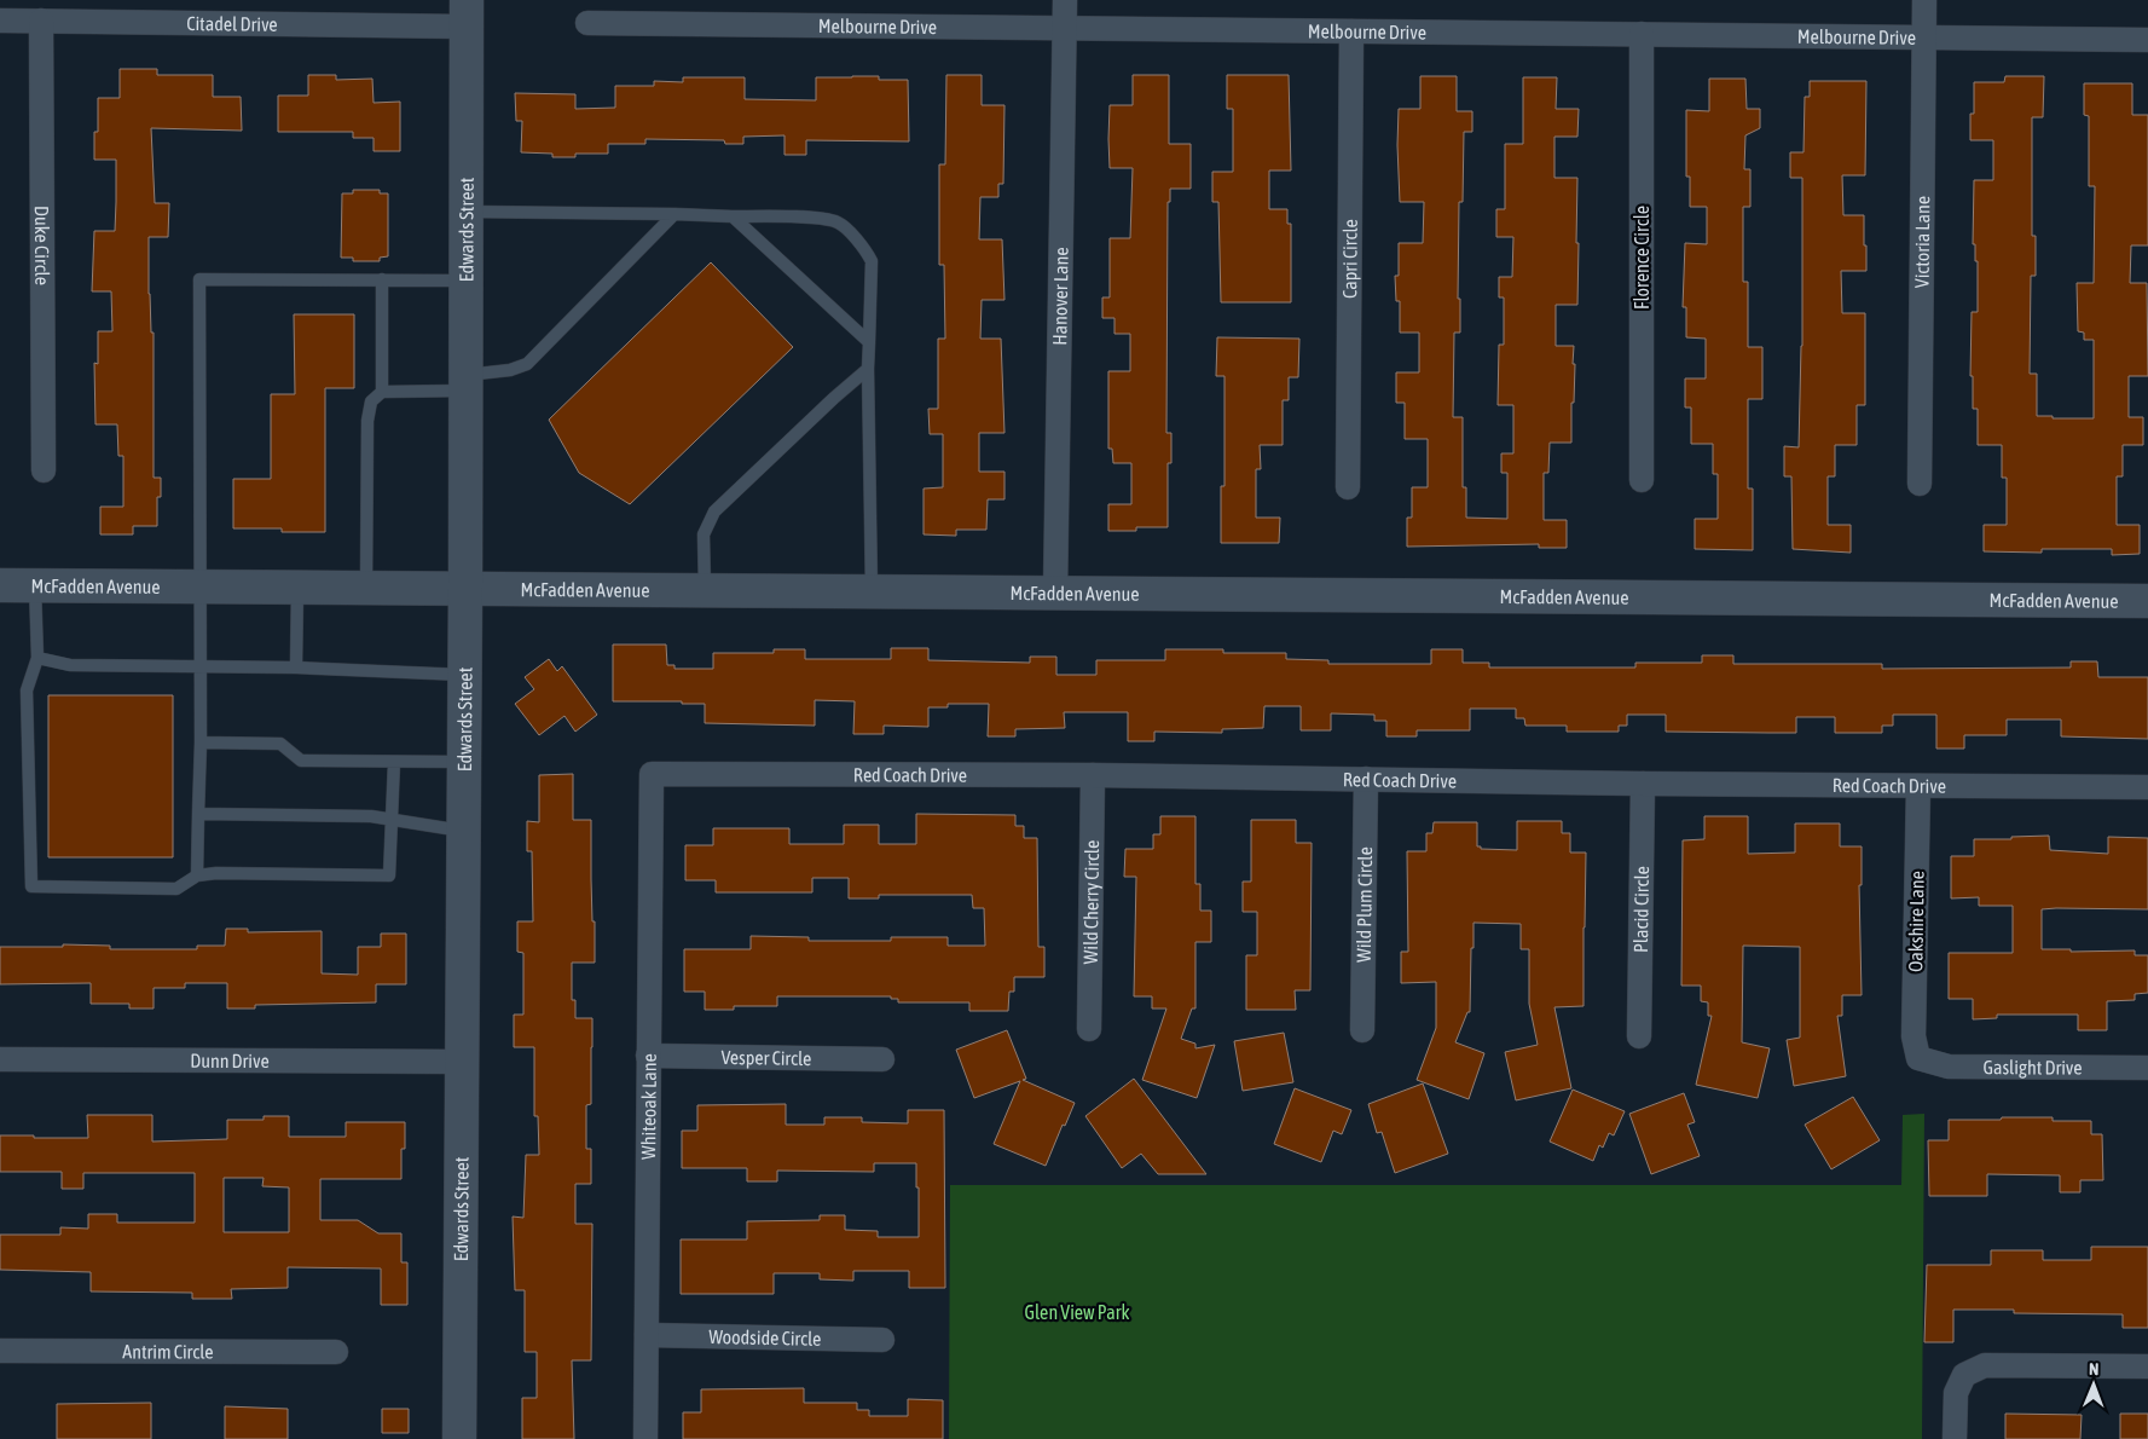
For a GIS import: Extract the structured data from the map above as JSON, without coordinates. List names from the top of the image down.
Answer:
{
  "streets": {
    "street": [
      "Citadel Drive",
      "Melbourne Drive",
      "Edwards Street",
      "Victoria Lane",
      "Duke Circle",
      "Florence Circle",
      "Capri Circle",
      "Hanover Lane",
      "McFadden Avenue",
      "Red Coach Drive",
      "Wild Cherry Circle",
      "Wild Plum Circle",
      "Placid Circle",
      "Oakshire Lane",
      "Vesper Circle",
      "Dunn Drive",
      "Gaslight Drive",
      "Whiteoak Lane",
      "Woodside Circle",
      "Antrim Circle"
    ]
  },
  "crossings": [
    ["Citadel Drive", "Edwards Street"],
    ["Citadel Drive", "Duke Circle"],
    ["Melbourne Drive", "Victoria Lane"],
    ["Melbourne Drive", "Florence Circle"],
    ["Melbourne Drive", "Capri Circle"],
    ["Melbourne Drive", "Hanover Lane"],
    ["Edwards Street", "McFadden Avenue"],
    ["Edwards Street", "Dunn Drive"],
    ["Hanover Lane", "McFadden Avenue"],
    ["Red Coach Drive", "Wild Cherry Circle"],
    ["Red Coach Drive", "Wild Plum Circle"],
    ["Red Coach Drive", "Placid Circle"],
    ["Red Coach Drive", "Oakshire Lane"],
    ["Red Coach Drive", "Whiteoak Lane"],
    ["Oakshire Lane", "Gaslight Drive"],
    ["Vesper Circle", "Whiteoak Lane"],
    ["Whiteoak Lane", "Woodside Circle"]
  ],
  "parks": ["Glen View Park"],
  "north": "top"
}
